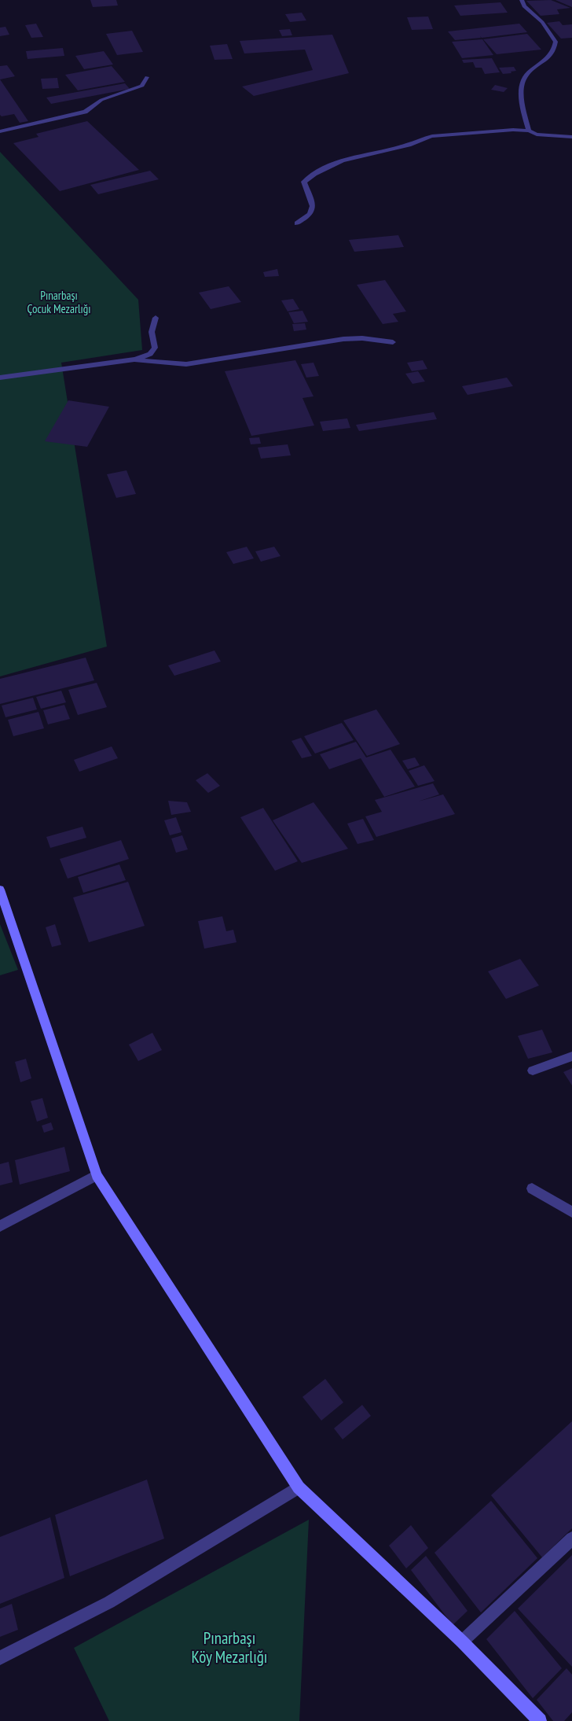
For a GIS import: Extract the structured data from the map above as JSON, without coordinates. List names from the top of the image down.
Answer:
{
  "parks": ["Pınarbaşı Çocuk Mezarlığı", "Pınarbaşı Köy Mezarlığı"]
}
